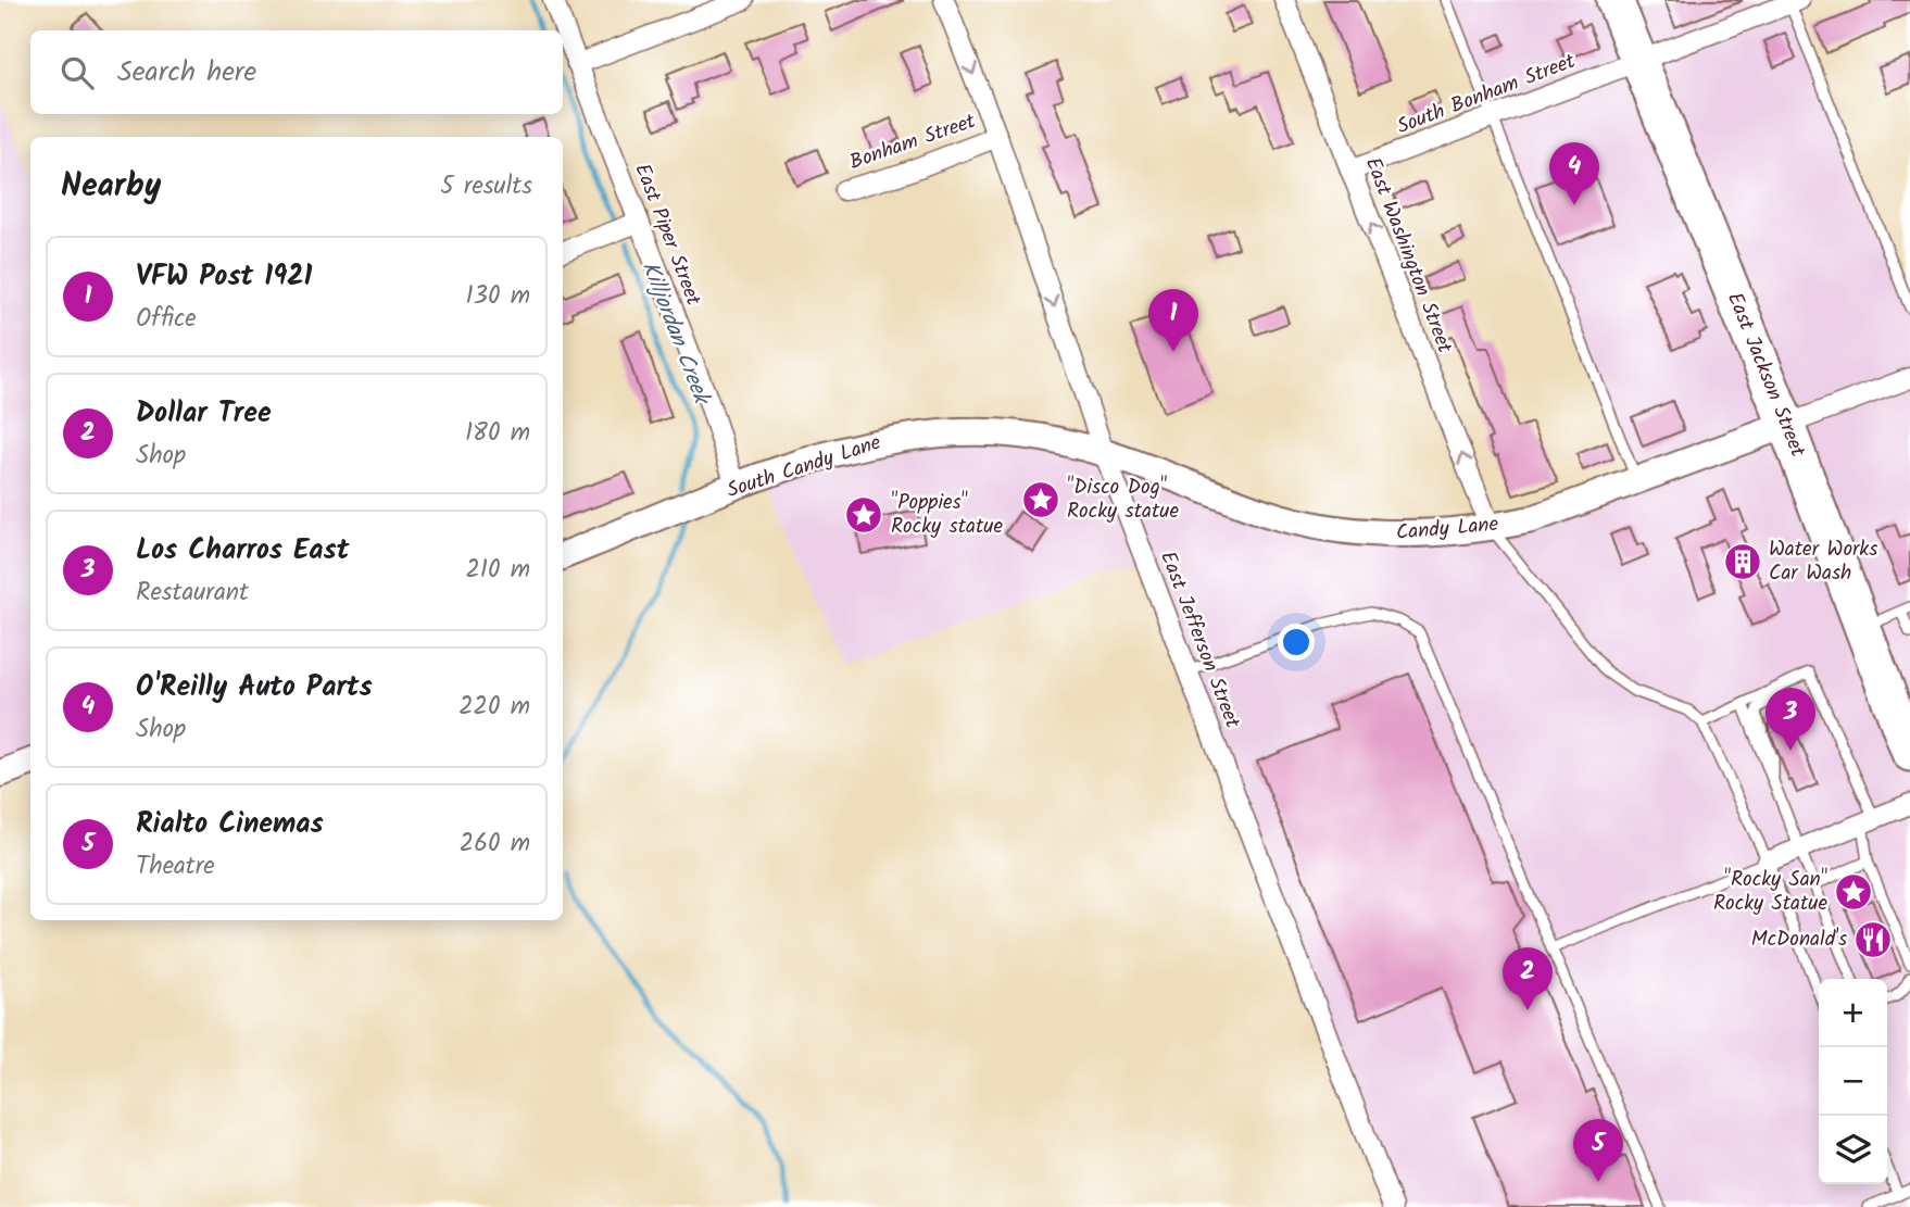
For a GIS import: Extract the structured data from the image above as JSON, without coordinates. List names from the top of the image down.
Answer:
{
  "streets": {
    "highway": ["East Jackson Street"],
    "main road": ["South Candy Lane", "Candy Lane"],
    "street": [
      "South Bonham Street",
      "Bonham Street",
      "East Piper Street",
      "East Washington Street",
      "East Jefferson Street"
    ]
  },
  "crossings": [
    ["South Bonham Street", "East Washington Street"],
    ["South Bonham Street", "East Jackson Street"],
    ["Bonham Street", "East Jefferson Street"],
    ["East Piper Street", "South Candy Lane"],
    ["East Washington Street", "Candy Lane"],
    ["East Jackson Street", "Candy Lane"],
    ["South Candy Lane", "Candy Lane"],
    ["South Candy Lane", "East Jefferson Street"],
    ["Candy Lane", "East Jefferson Street"]
  ],
  "one_way": ["East Washington Street", "East Jefferson Street"],
  "water": ["Killjordan Creek"],
  "places": {
    "place": ["\"Disco Dog\" Rocky statue", "\"Poppies\" Rocky statue", "\"Rocky San\" Rocky Statue"],
    "building": ["Water Works Car Wash"],
    "restaurant": ["McDonald's"]
  },
  "page": {
    "search": "Search here",
    "heading": ["Nearby", "5 results"],
    "pins": [
      "4",
      "1",
      "3",
      "2",
      "5"
    ],
    "list": [
      {
        "mark": "1",
        "name": "VFW Post 1921",
        "note": "Office",
        "value": "130 m"
      },
      {
        "mark": "2",
        "name": "Dollar Tree",
        "note": "Shop",
        "value": "180 m"
      },
      {
        "mark": "3",
        "name": "Los Charros East",
        "note": "Restaurant",
        "value": "210 m"
      },
      {
        "mark": "4",
        "name": "O'Reilly Auto Parts",
        "note": "Shop",
        "value": "220 m"
      },
      {
        "mark": "5",
        "name": "Rialto Cinemas",
        "note": "Theatre",
        "value": "260 m"
      }
    ],
    "map_buttons": ["+", "−"]
  }
}
